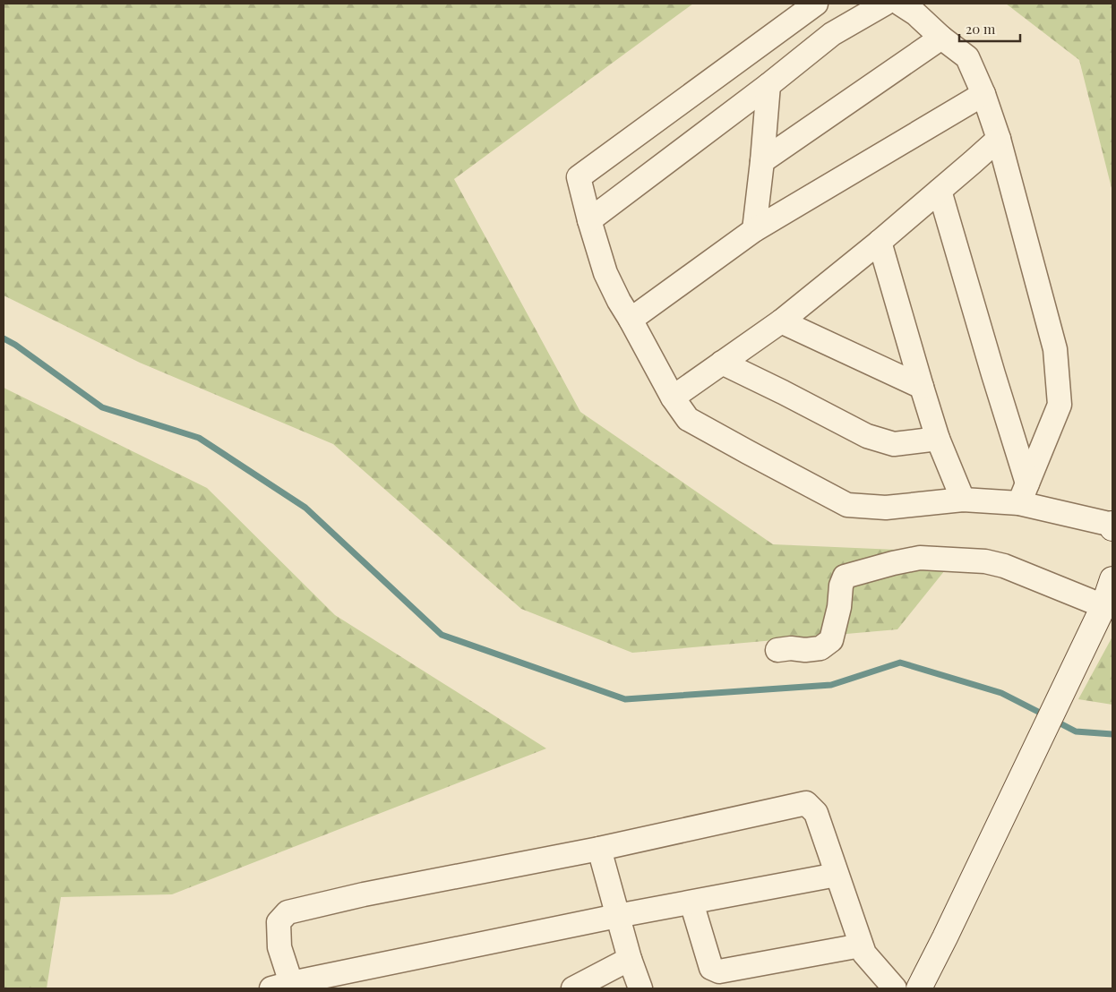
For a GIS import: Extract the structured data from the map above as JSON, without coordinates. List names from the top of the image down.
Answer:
{
  "scale_bar": "20 m"
}
